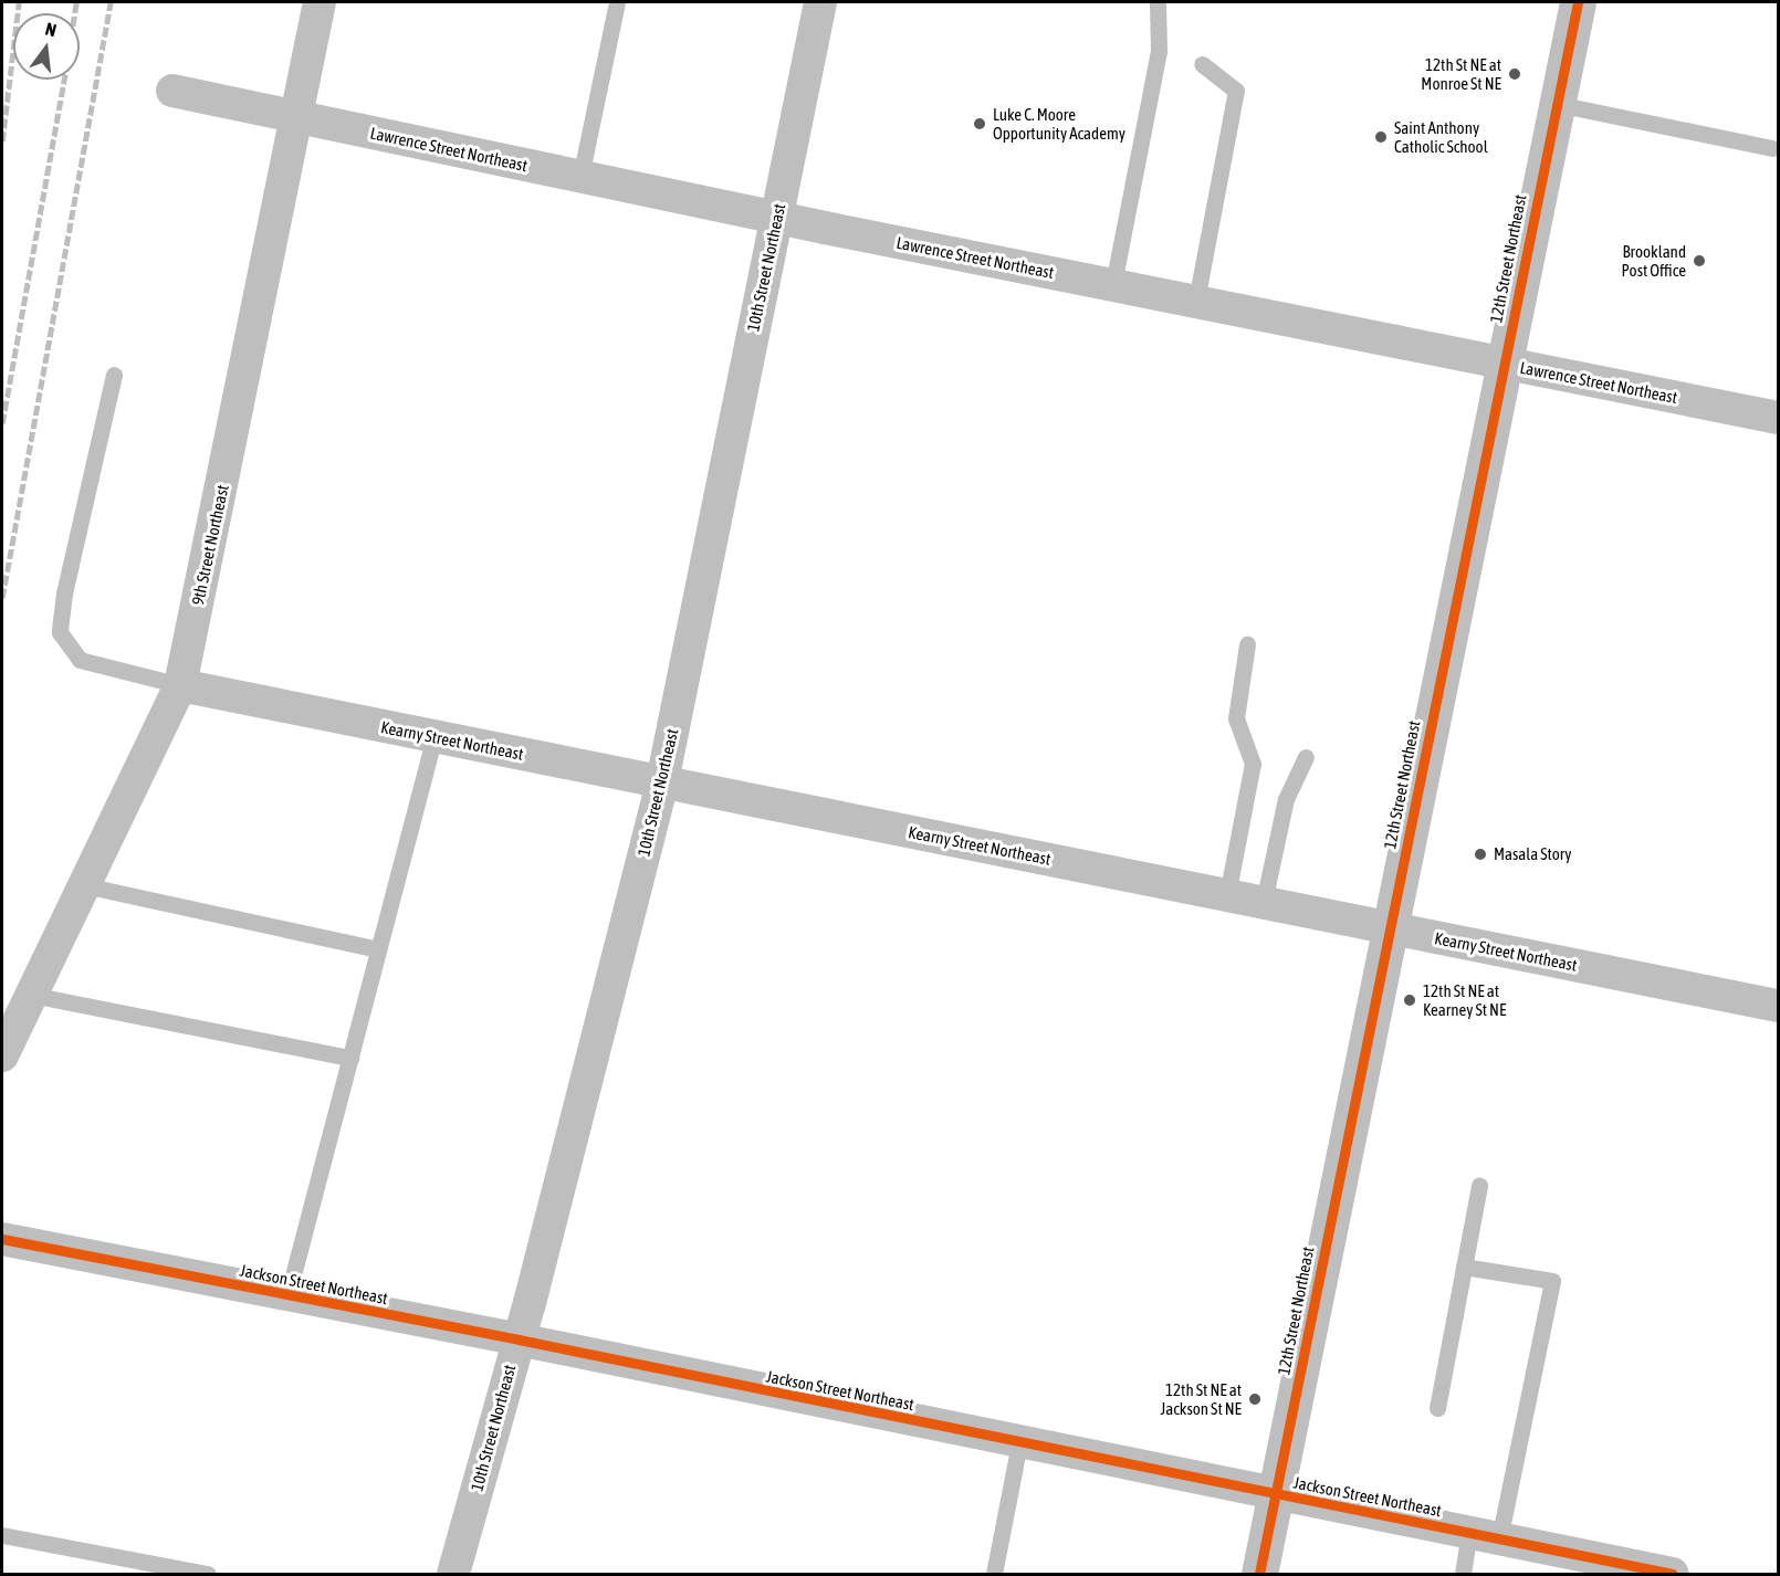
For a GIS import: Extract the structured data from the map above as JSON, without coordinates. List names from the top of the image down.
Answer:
{
  "streets": {
    "street": [
      "Lawrence Street Northeast",
      "12th Street Northeast",
      "10th Street Northeast",
      "9th Street Northeast",
      "Kearny Street Northeast",
      "Jackson Street Northeast"
    ]
  },
  "crossings": [
    ["Lawrence Street Northeast", "12th Street Northeast"],
    ["Lawrence Street Northeast", "10th Street Northeast"],
    ["Lawrence Street Northeast", "9th Street Northeast"],
    ["12th Street Northeast", "Kearny Street Northeast"],
    ["12th Street Northeast", "Jackson Street Northeast"],
    ["10th Street Northeast", "Kearny Street Northeast"],
    ["10th Street Northeast", "Jackson Street Northeast"],
    ["9th Street Northeast", "Kearny Street Northeast"]
  ],
  "places": [
    "12th St NE at Monroe St NE",
    "Luke C. Moore Opportunity Academy",
    "Saint Anthony Catholic School",
    "Brookland Post Office",
    "Masala Story",
    "12th St NE at Kearney St NE",
    "12th St NE at Jackson St NE"
  ],
  "north": "top"
}
